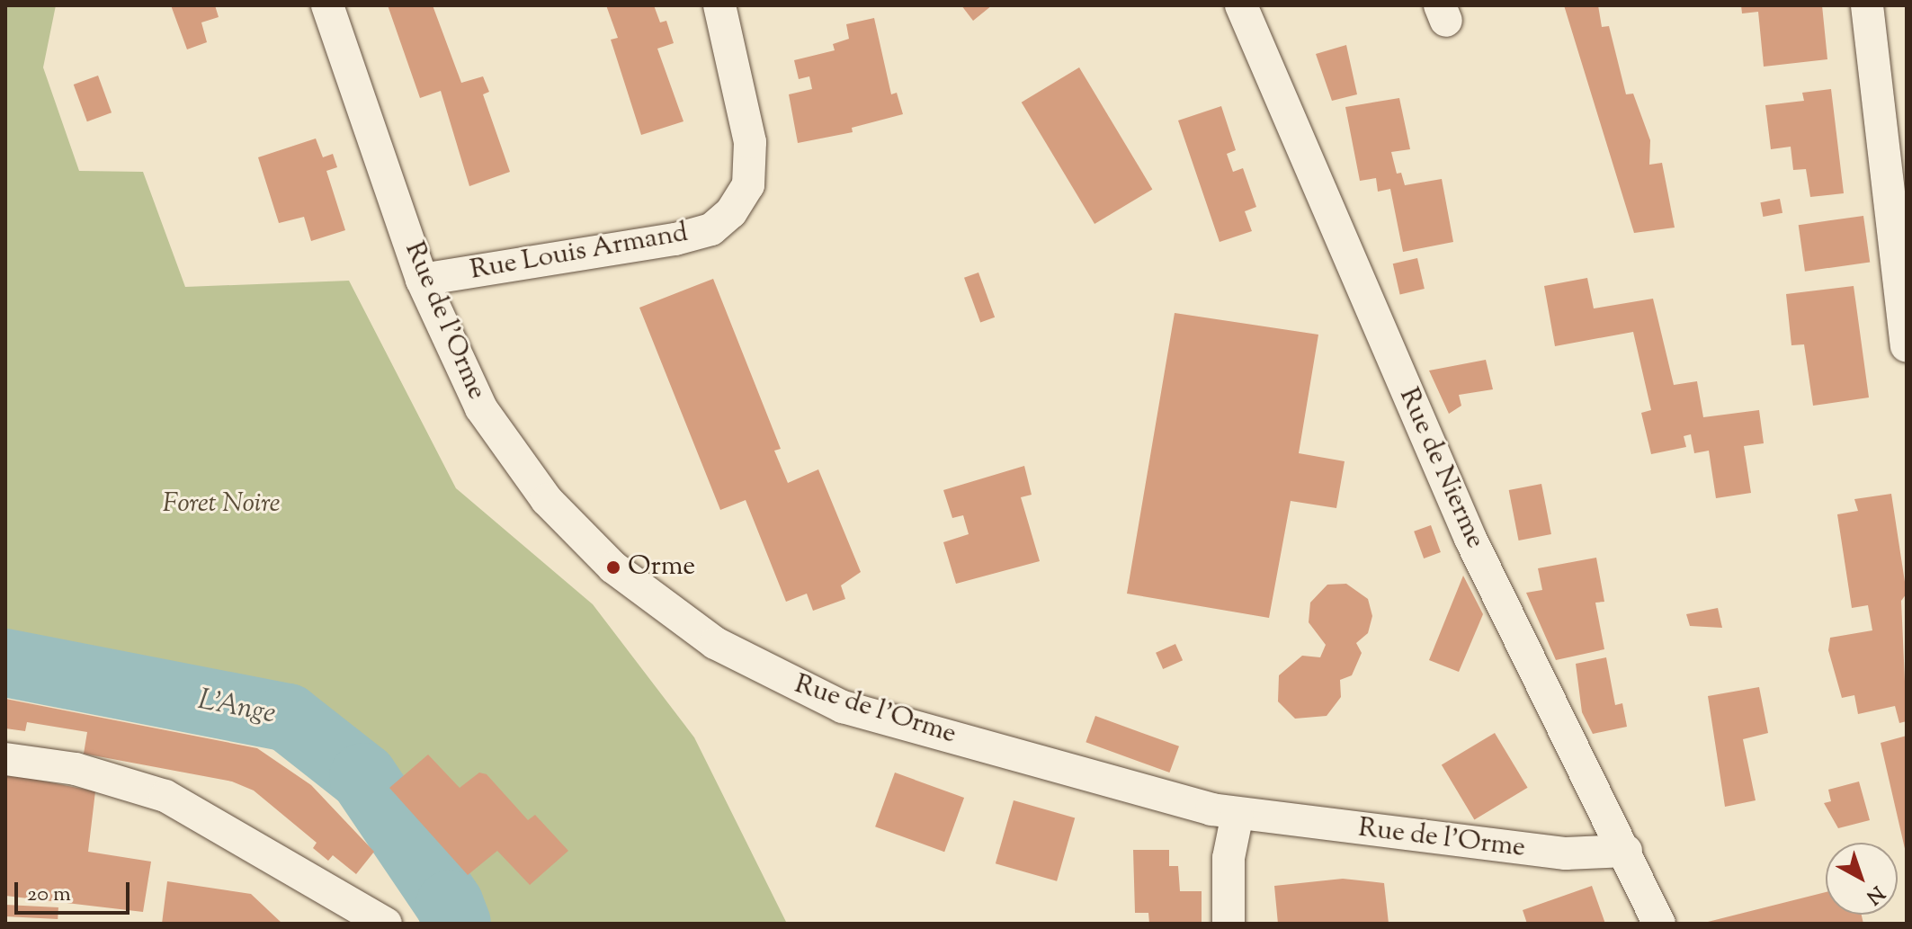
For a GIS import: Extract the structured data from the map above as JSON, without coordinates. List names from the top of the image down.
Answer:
{
  "streets": {
    "street": ["Rue Louis Armand", "Rue de l'Orme", "Rue de Nierme"]
  },
  "crossings": [
    ["Rue Louis Armand", "Rue de l'Orme"],
    ["Rue de l'Orme", "Rue de Nierme"]
  ],
  "water": ["L'Ange"],
  "parks": ["Foret Noire"],
  "places": ["Orme"],
  "scale_bar": "20 m",
  "north": "bottom right"
}
